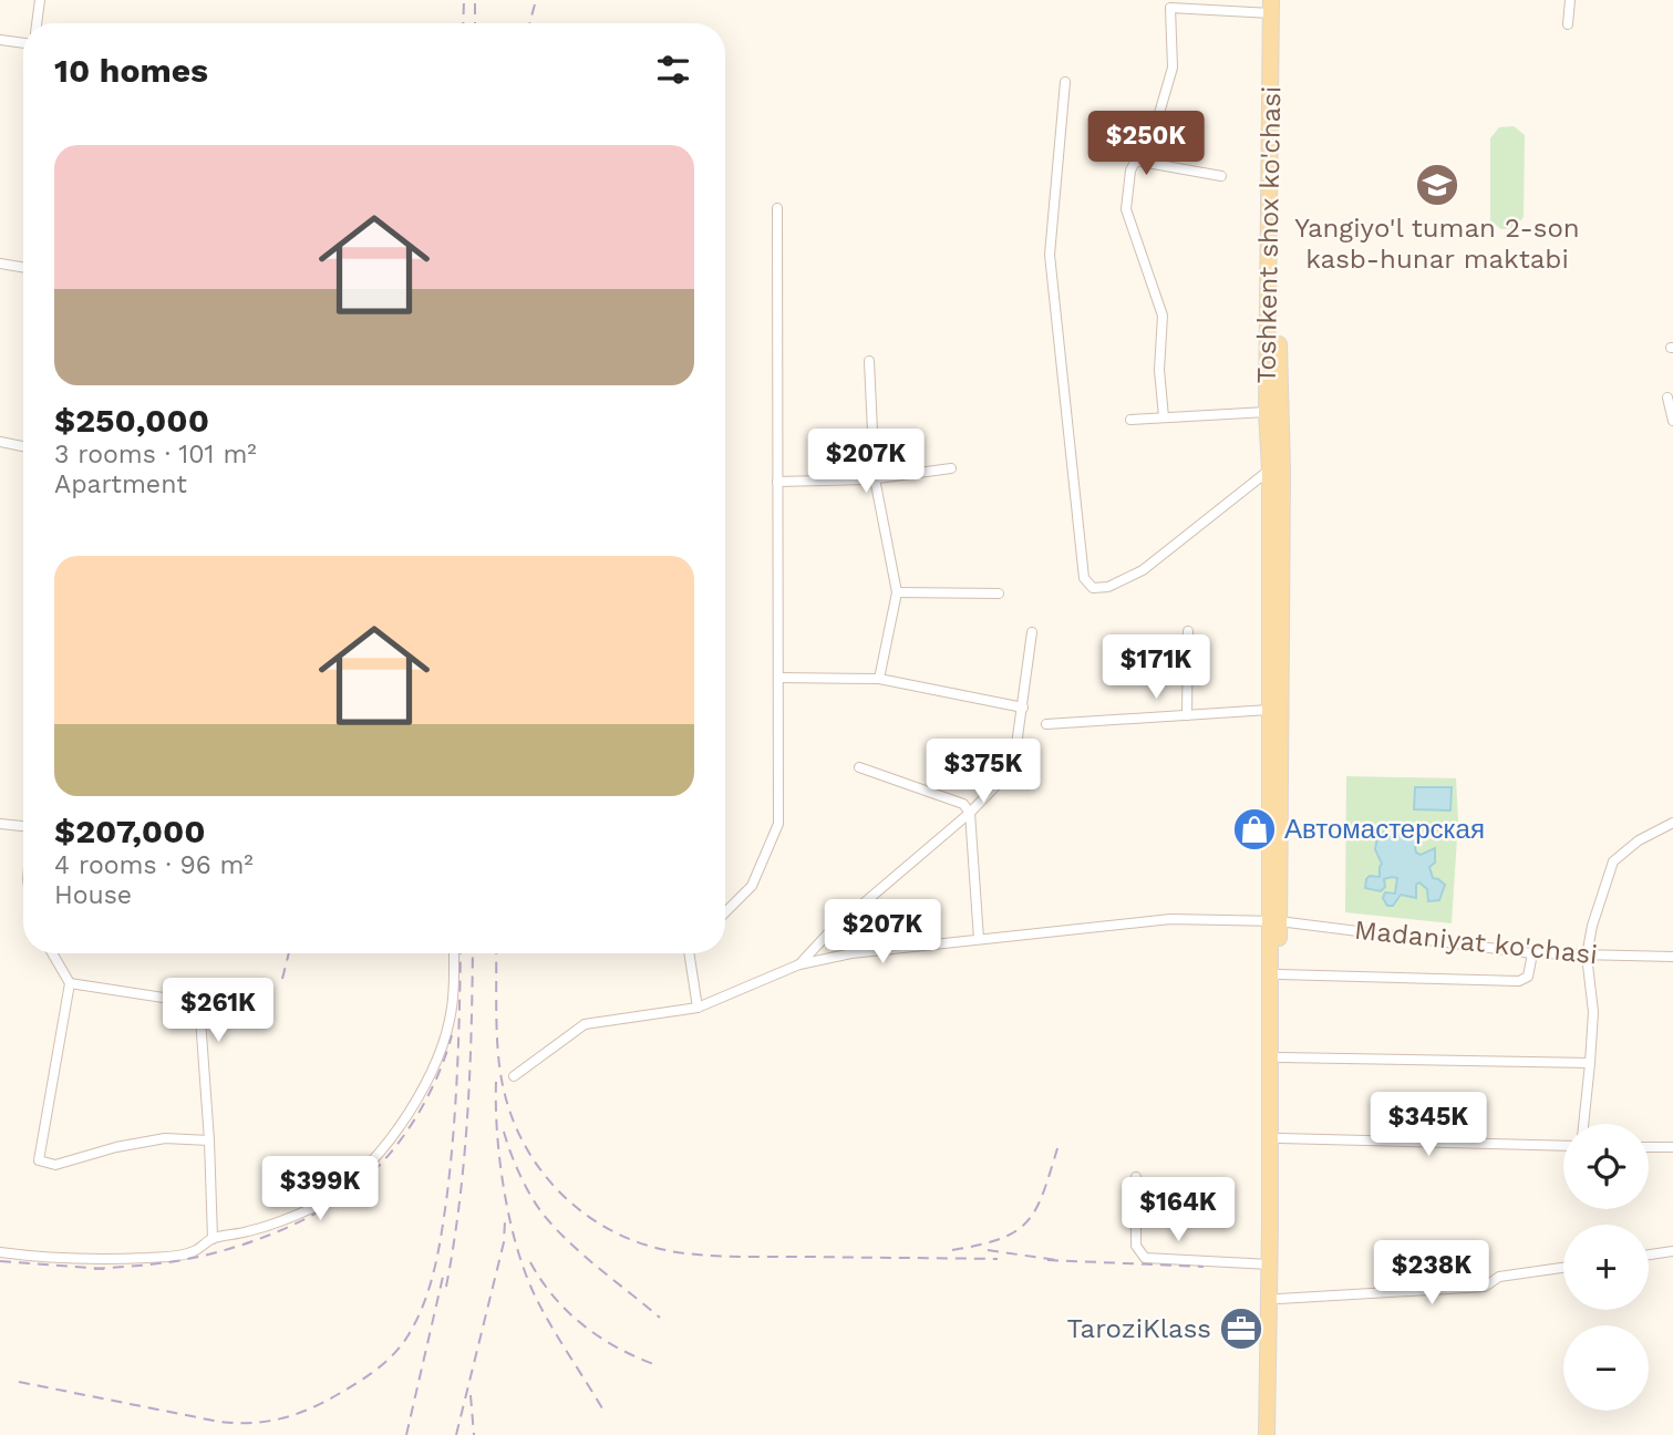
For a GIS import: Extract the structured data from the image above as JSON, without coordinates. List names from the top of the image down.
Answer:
{
  "streets": {
    "main road": ["Toshkent shox ko'chasi"],
    "street": ["Madaniyat ko'chasi"]
  },
  "crossings": [
    ["Toshkent shox ko'chasi", "Madaniyat ko'chasi"]
  ],
  "places": {
    "school or university": ["Yangiyo'l tuman 2-son kasb-hunar maktabi"],
    "shop": ["Автомастерская"],
    "office": ["TaroziKlass"]
  },
  "page": {
    "heading": "10 homes",
    "price": [
      "$250K",
      "$207K",
      "$171K",
      "$375K",
      "$207K",
      "$261K",
      "$345K",
      "$399K",
      "$164K",
      "$238K"
    ],
    "list": [
      {
        "name": "$250,000",
        "note": "3 rooms · 101 m² · Apartment"
      },
      {
        "name": "$207,000",
        "note": "4 rooms · 96 m² · House"
      }
    ],
    "map_buttons": ["+", "−"]
  }
}
